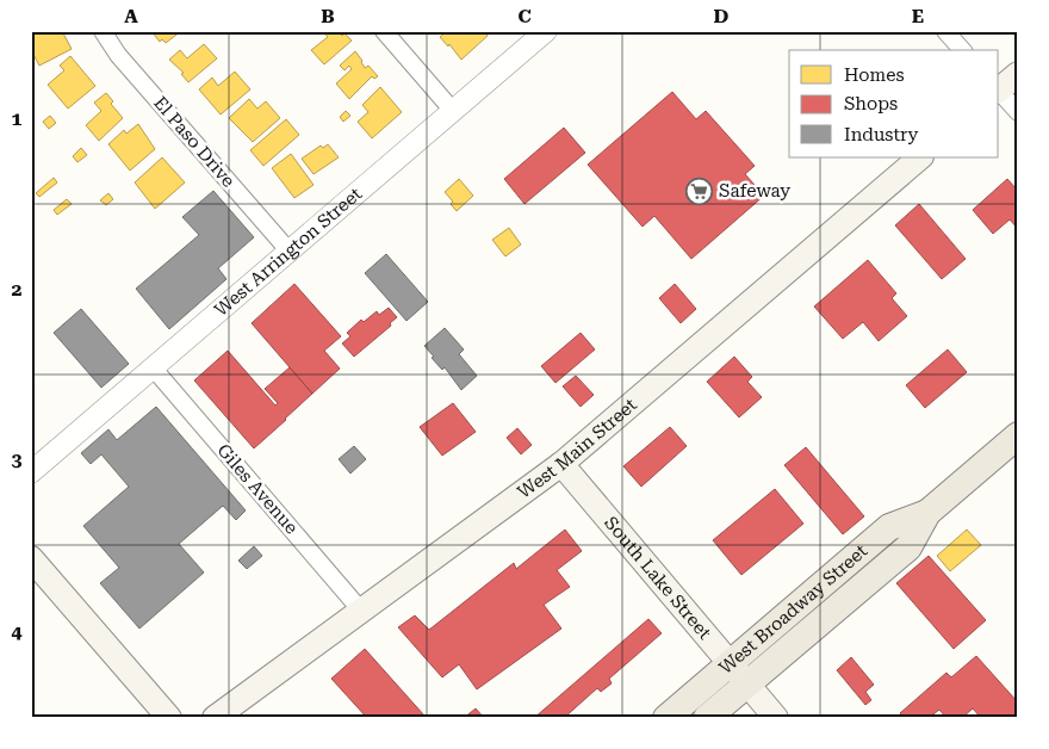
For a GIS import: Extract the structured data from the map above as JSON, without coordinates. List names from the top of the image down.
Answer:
{
  "streets": {
    "main road": ["West Main Street", "South Lake Street", "West Broadway Street"],
    "street": ["El Paso Drive", "West Arrington Street", "Giles Avenue"]
  },
  "crossings": [
    ["El Paso Drive", "West Arrington Street"],
    ["West Arrington Street", "Giles Avenue"],
    ["West Main Street", "Giles Avenue"],
    ["West Main Street", "South Lake Street"],
    ["South Lake Street", "West Broadway Street"]
  ],
  "places": {
    "supermarket": ["Safeway"]
  },
  "legend": ["Homes", "Shops", "Industry"],
  "grid": {
    "columns": [
      "A",
      "B",
      "C",
      "D",
      "E"
    ],
    "rows": [
      "1",
      "2",
      "3",
      "4"
    ]
  }
}
